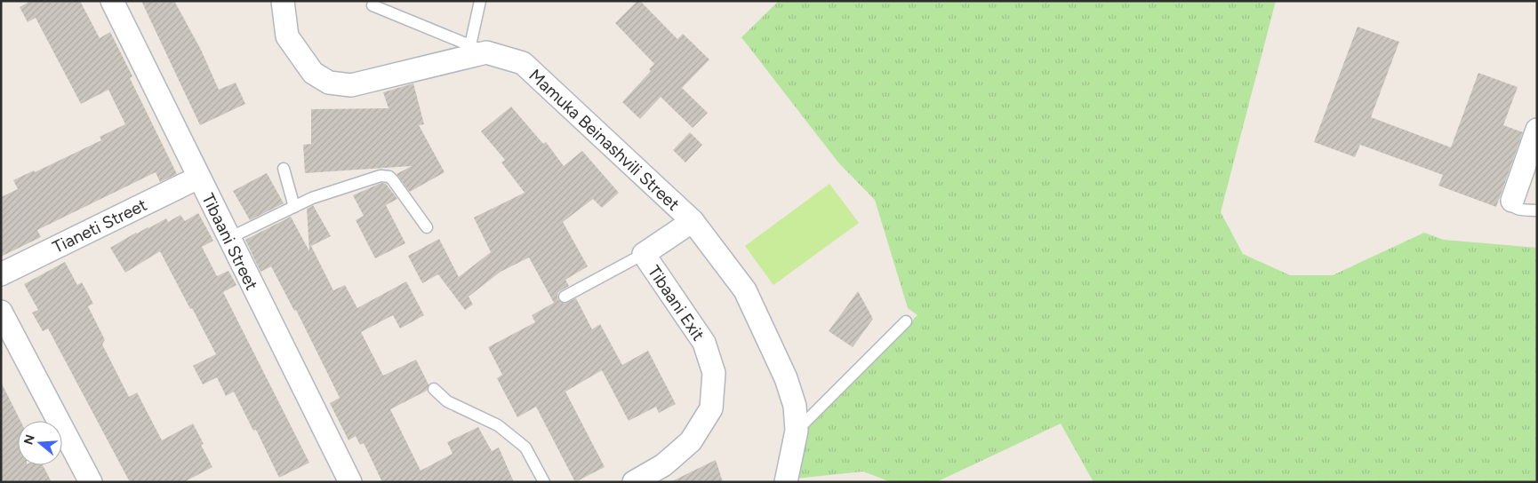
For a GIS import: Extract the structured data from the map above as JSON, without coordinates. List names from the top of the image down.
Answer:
{
  "streets": {
    "street": [
      "Mamuka Beinashvili Street",
      "Tianeti Street",
      "Tibaani Street",
      "Tibaani Exit"
    ]
  },
  "crossings": [
    ["Mamuka Beinashvili Street", "Tibaani Exit"],
    ["Tianeti Street", "Tibaani Street"]
  ],
  "north": "left"
}
